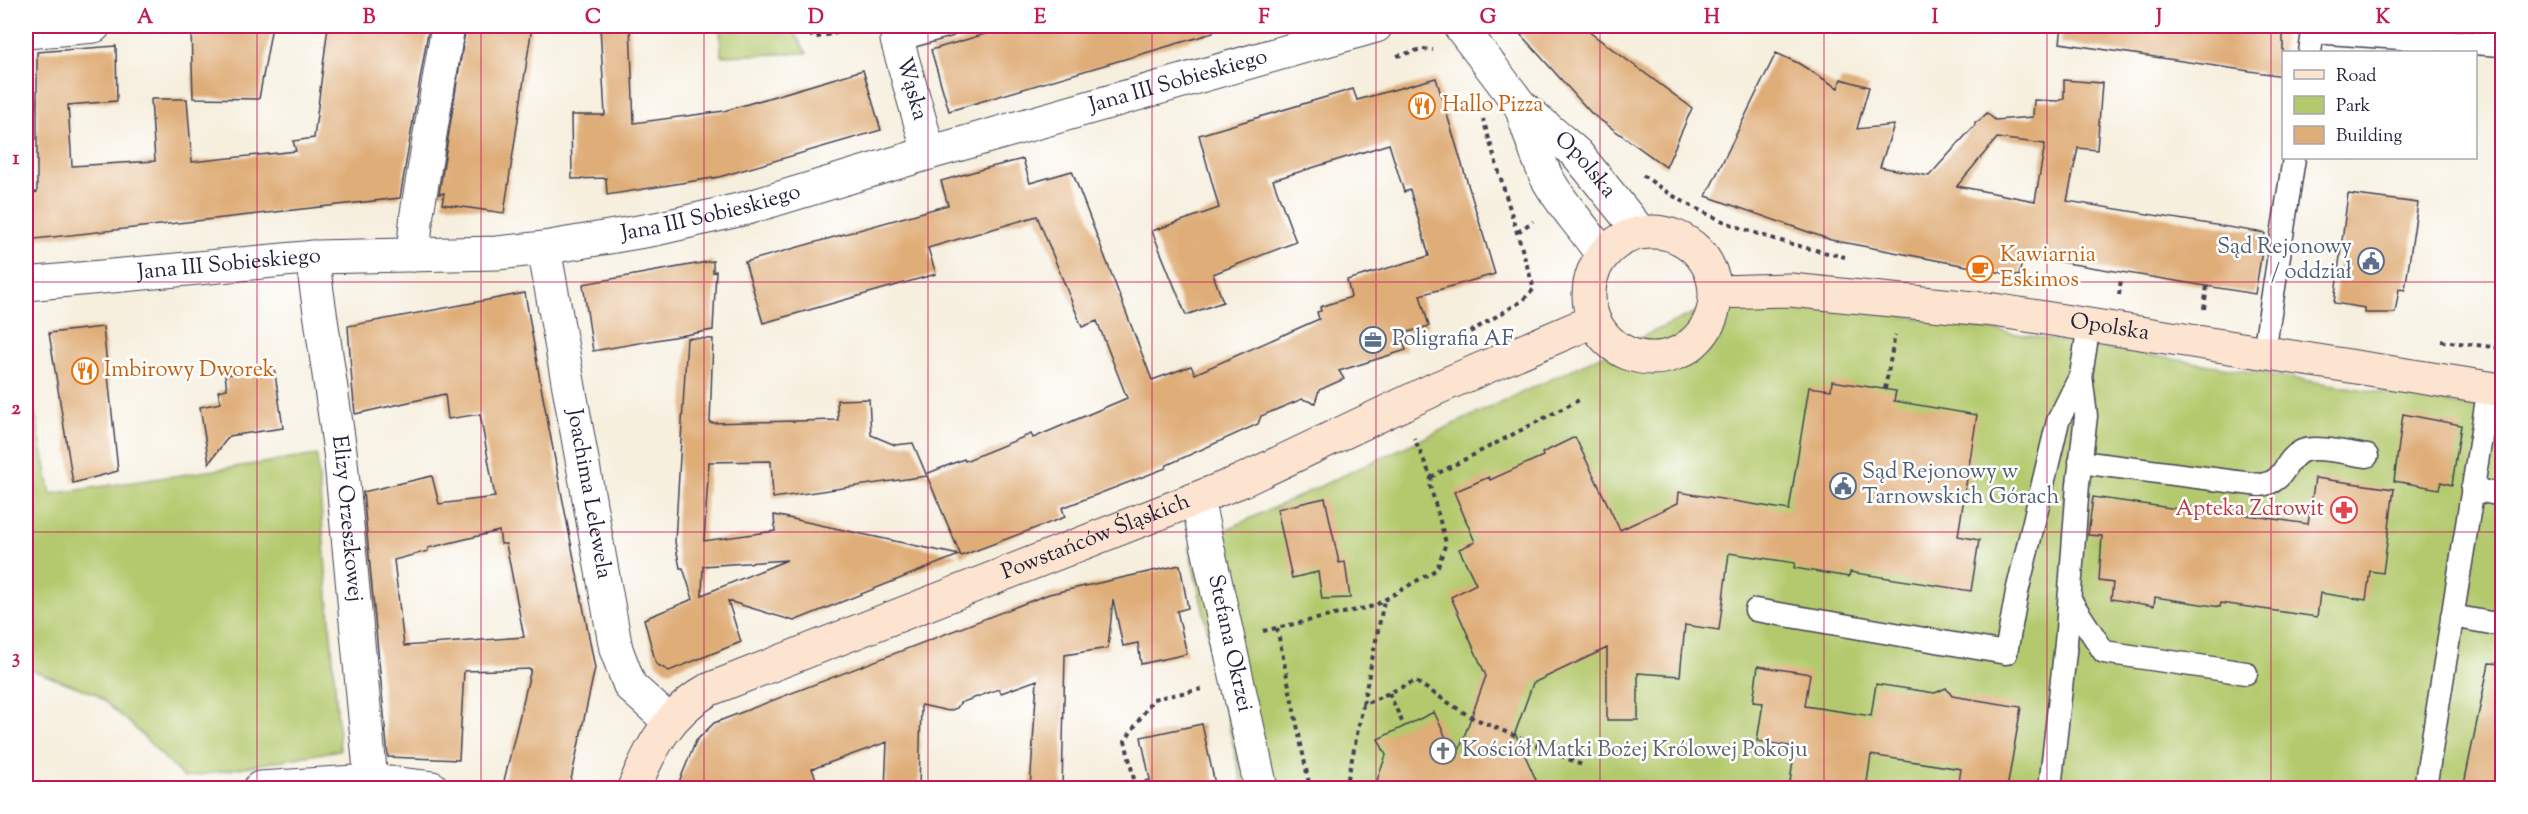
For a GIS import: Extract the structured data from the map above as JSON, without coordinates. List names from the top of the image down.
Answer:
{
  "streets": {
    "street": [
      "Jana III Sobieskiego",
      "Wąska",
      "Opolska",
      "Joachima Lelewela",
      "Elizy Orzeszkowej",
      "Powstańców Śląskich",
      "Stefana Okrzei"
    ]
  },
  "crossings": [
    ["Jana III Sobieskiego", "Wąska"],
    ["Jana III Sobieskiego", "Joachima Lelewela"],
    ["Jana III Sobieskiego", "Elizy Orzeszkowej"],
    ["Opolska", "Powstańców Śląskich"],
    ["Joachima Lelewela", "Powstańców Śląskich"],
    ["Powstańców Śląskich", "Stefana Okrzei"]
  ],
  "places": {
    "restaurant": ["Hallo Pizza", "Imbirowy Dworek"],
    "public building": ["Sąd Rejonowy / oddział", "Sąd Rejonowy w Tarnowskich Górach"],
    "cafe": ["Kawiarnia Eskimos"],
    "office": ["Poligrafia AF"],
    "pharmacy": ["Apteka Zdrowit"],
    "church": ["Kościół Matki Bożej Królowej Pokoju"]
  },
  "legend": ["Road", "Park", "Building"],
  "grid": {
    "columns": [
      "A",
      "B",
      "C",
      "D",
      "E",
      "F",
      "G",
      "H",
      "I",
      "J",
      "K"
    ],
    "rows": ["1", "2", "3"]
  }
}
